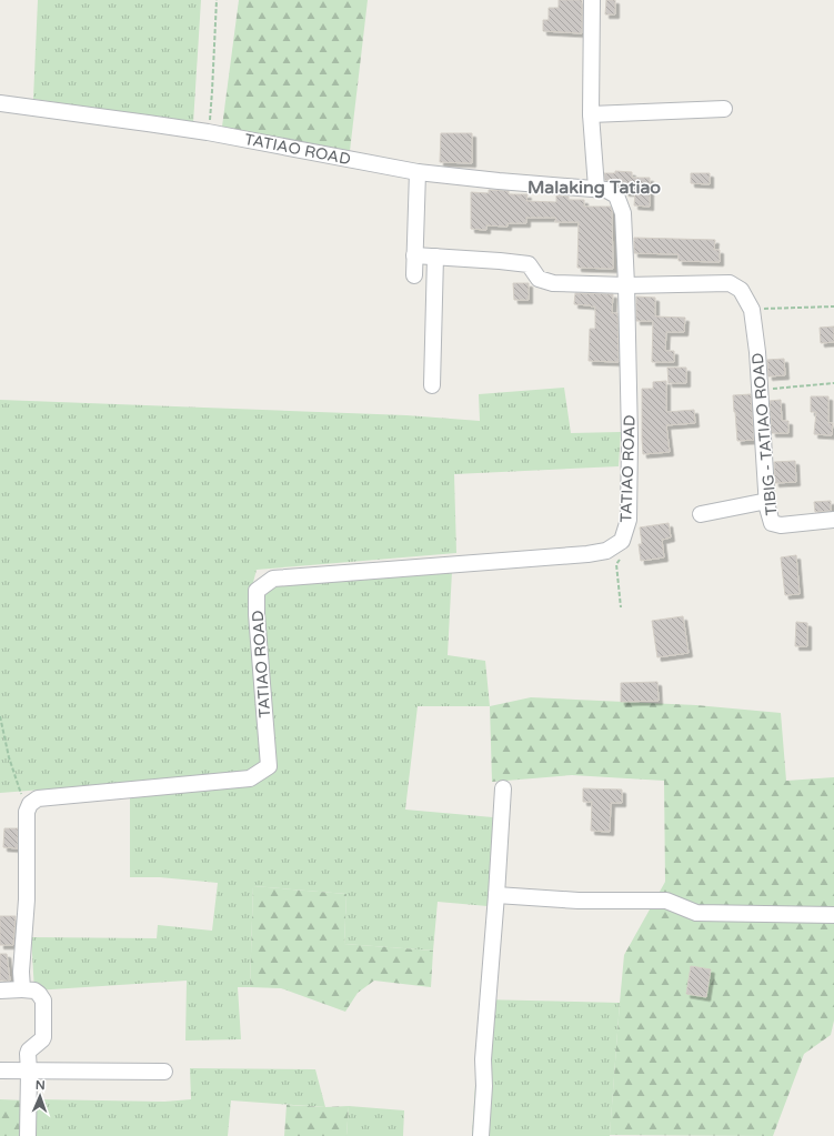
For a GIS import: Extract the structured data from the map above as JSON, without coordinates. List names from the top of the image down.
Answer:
{
  "streets": {
    "street": ["TATIAO ROAD", "TIBIG - TATIAO ROAD"]
  },
  "districts": ["Malaking Tatiao"],
  "north": "top"
}
